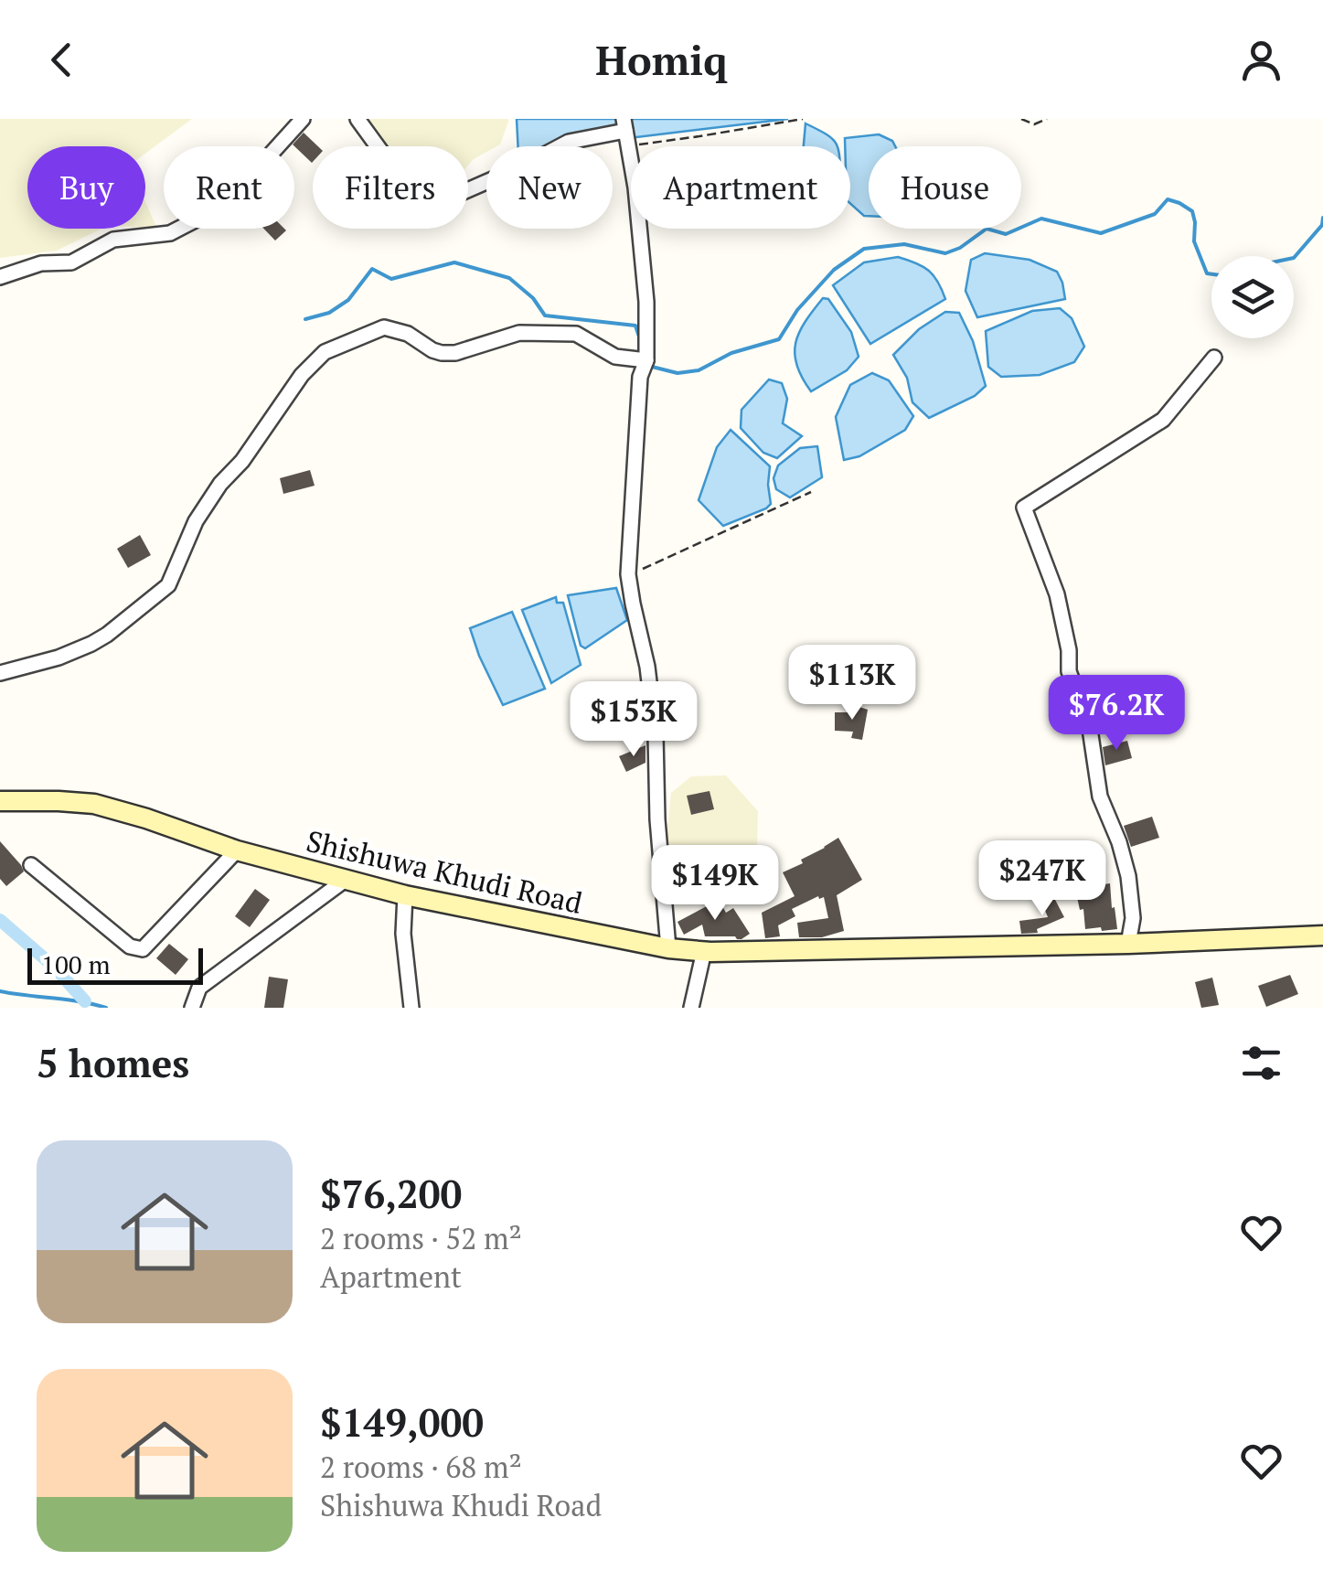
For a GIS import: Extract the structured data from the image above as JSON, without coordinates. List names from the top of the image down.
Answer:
{
  "streets": {
    "main road": ["Shishuwa Khudi Road"]
  },
  "scale_bar": "100 m",
  "page": {
    "header": "Homiq",
    "chip": [
      "Buy",
      "Rent",
      "Filters",
      "New",
      "Apartment",
      "House"
    ],
    "price": [
      "$113K",
      "$76.2K",
      "$153K",
      "$247K",
      "$149K"
    ],
    "scale": "100 m",
    "heading": "5 homes",
    "list": [
      {
        "name": "$76,200",
        "note": "2 rooms · 52 m² · Apartment"
      },
      {
        "name": "$149,000",
        "note": "2 rooms · 68 m² · Shishuwa Khudi Road"
      }
    ]
  }
}
